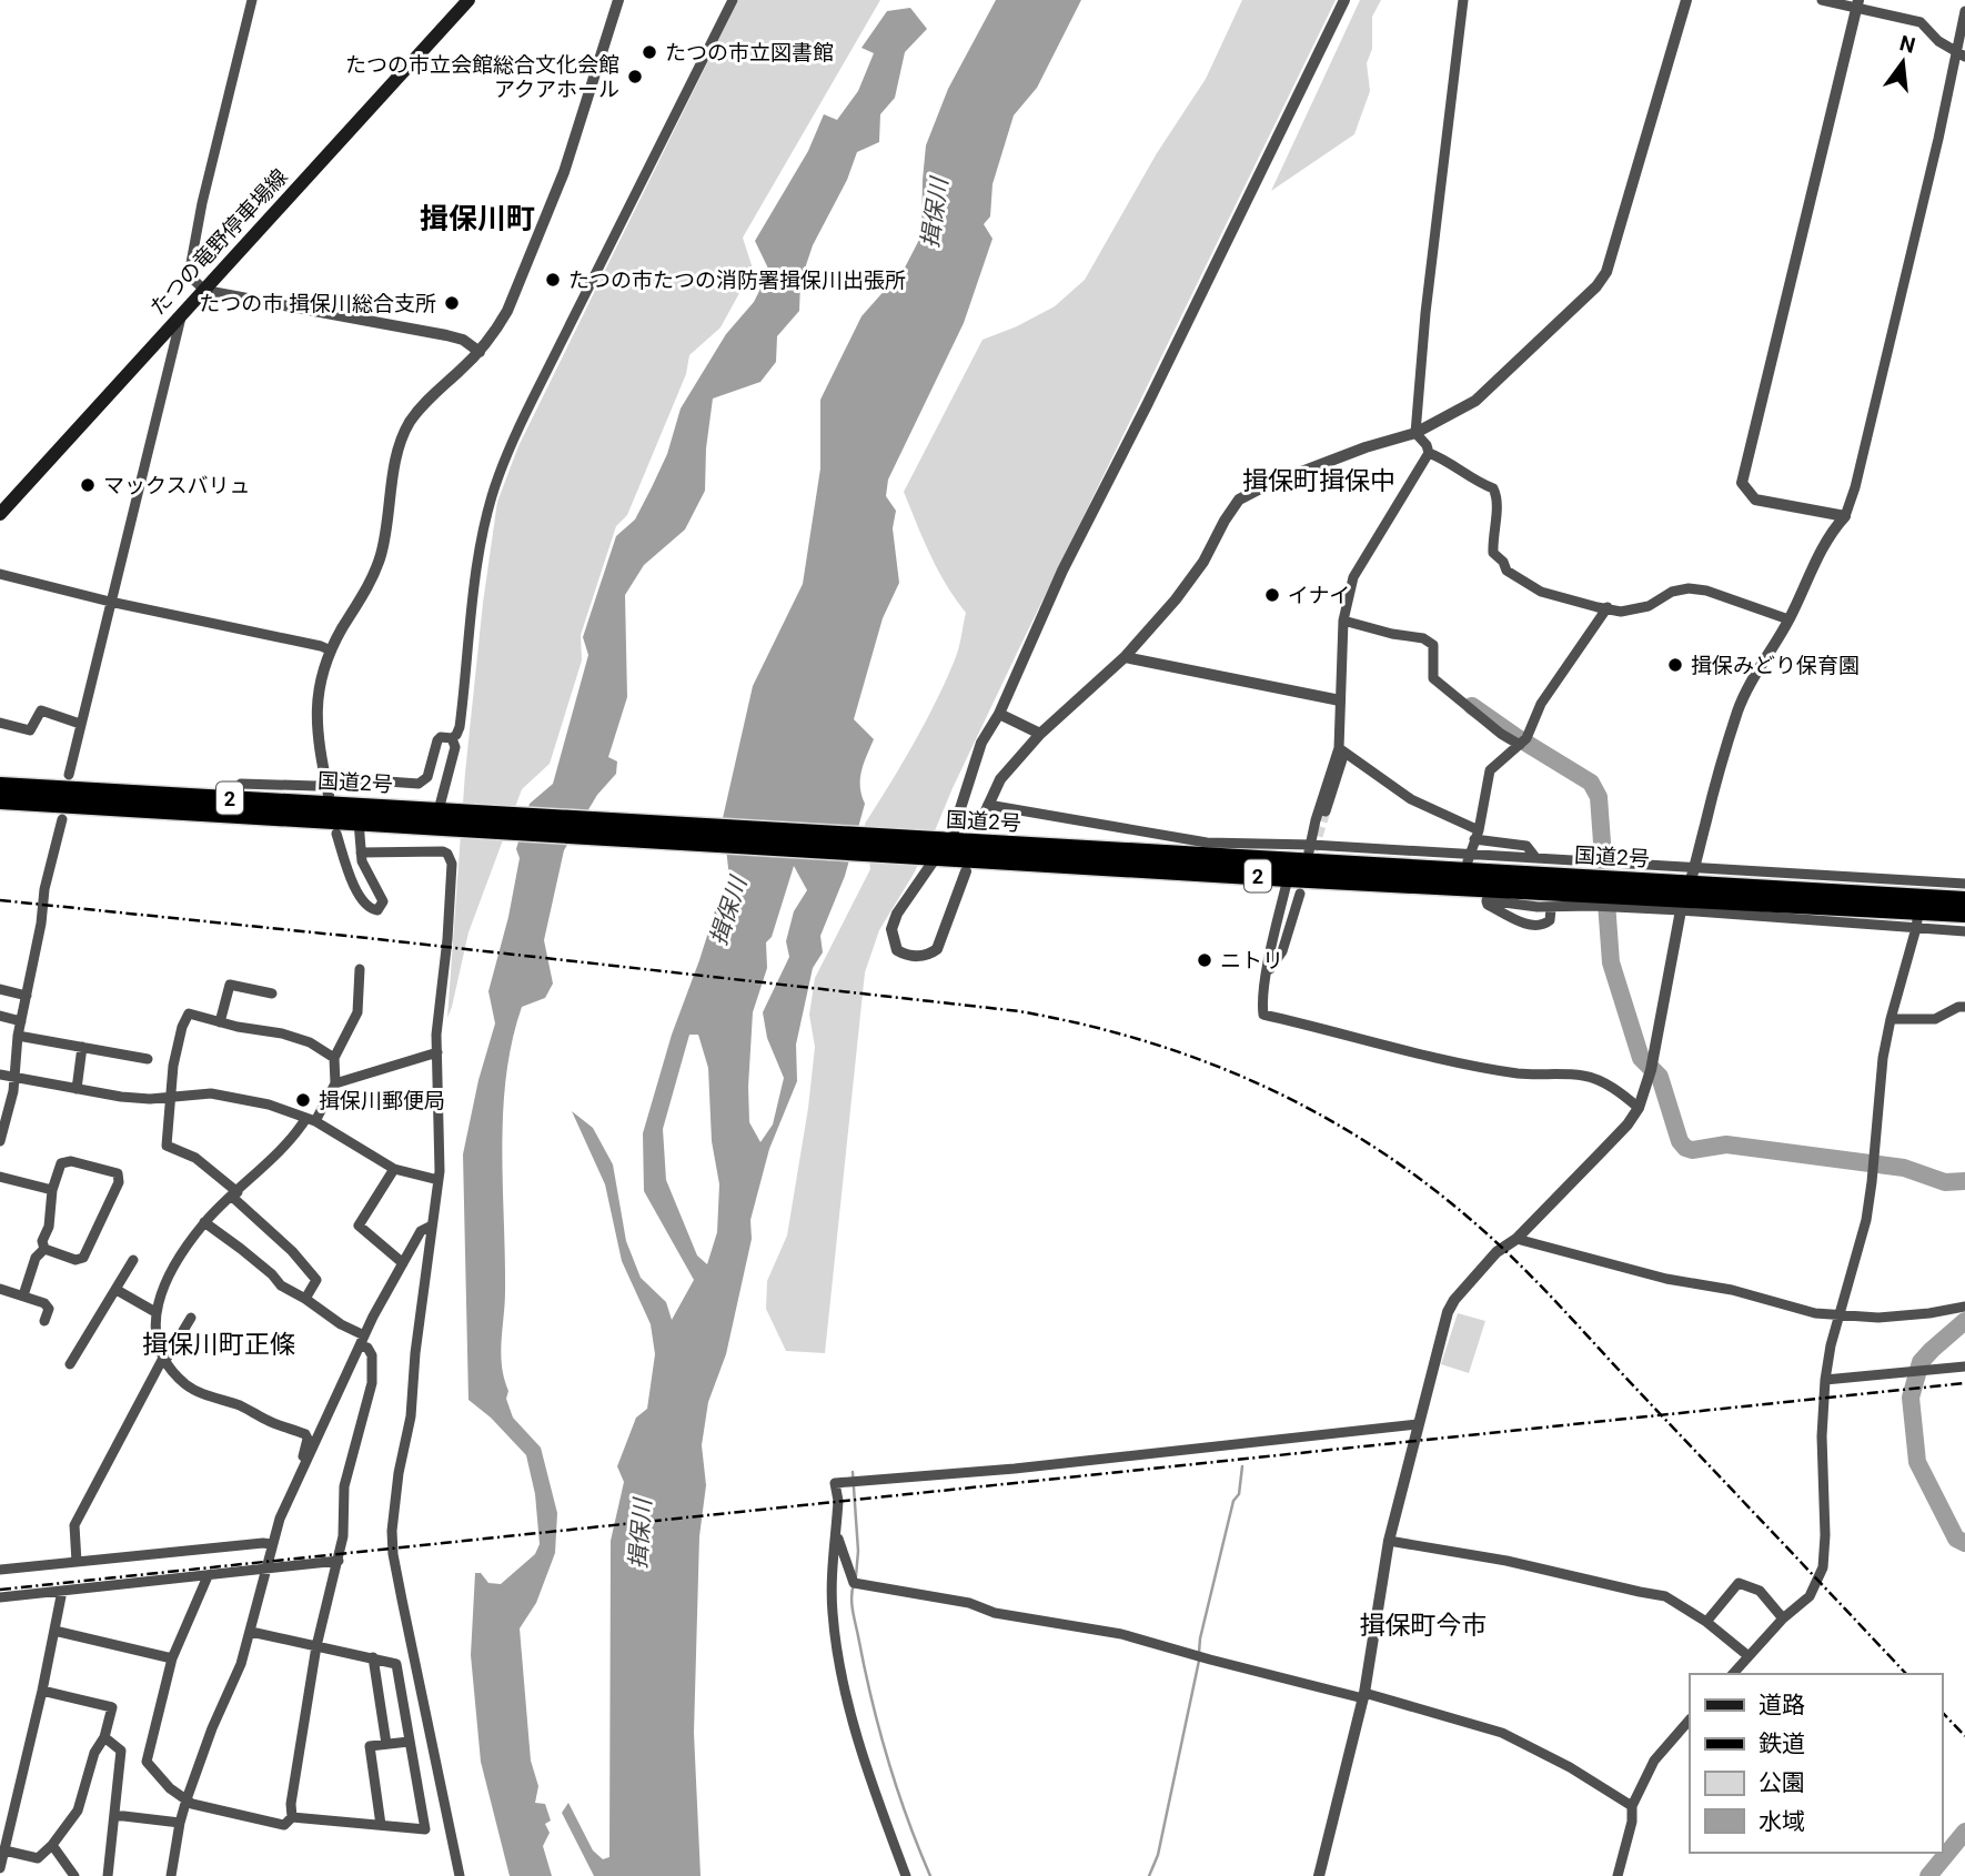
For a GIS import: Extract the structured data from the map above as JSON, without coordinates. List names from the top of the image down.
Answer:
{
  "streets": {
    "highway": ["国道2号", "2"],
    "main road": ["たつの竜野停車場線"]
  },
  "districts": [
    "揖保川町",
    "揖保町揖保中",
    "揖保川町正條",
    "揖保町今市"
  ],
  "water": ["揖保川"],
  "places": [
    "たつの市立図書館",
    "たつの市立会館総合文化会館 アクアホール",
    "たつの市たつの消防署揖保川出張所",
    "たつの市 揖保川総合支所",
    "マックスバリュ",
    "イナイ",
    "揖保みどり保育園",
    "ニトリ",
    "揖保川郵便局"
  ],
  "legend": [
    "道路",
    "鉄道",
    "公園",
    "水域"
  ],
  "north": "top"
}
